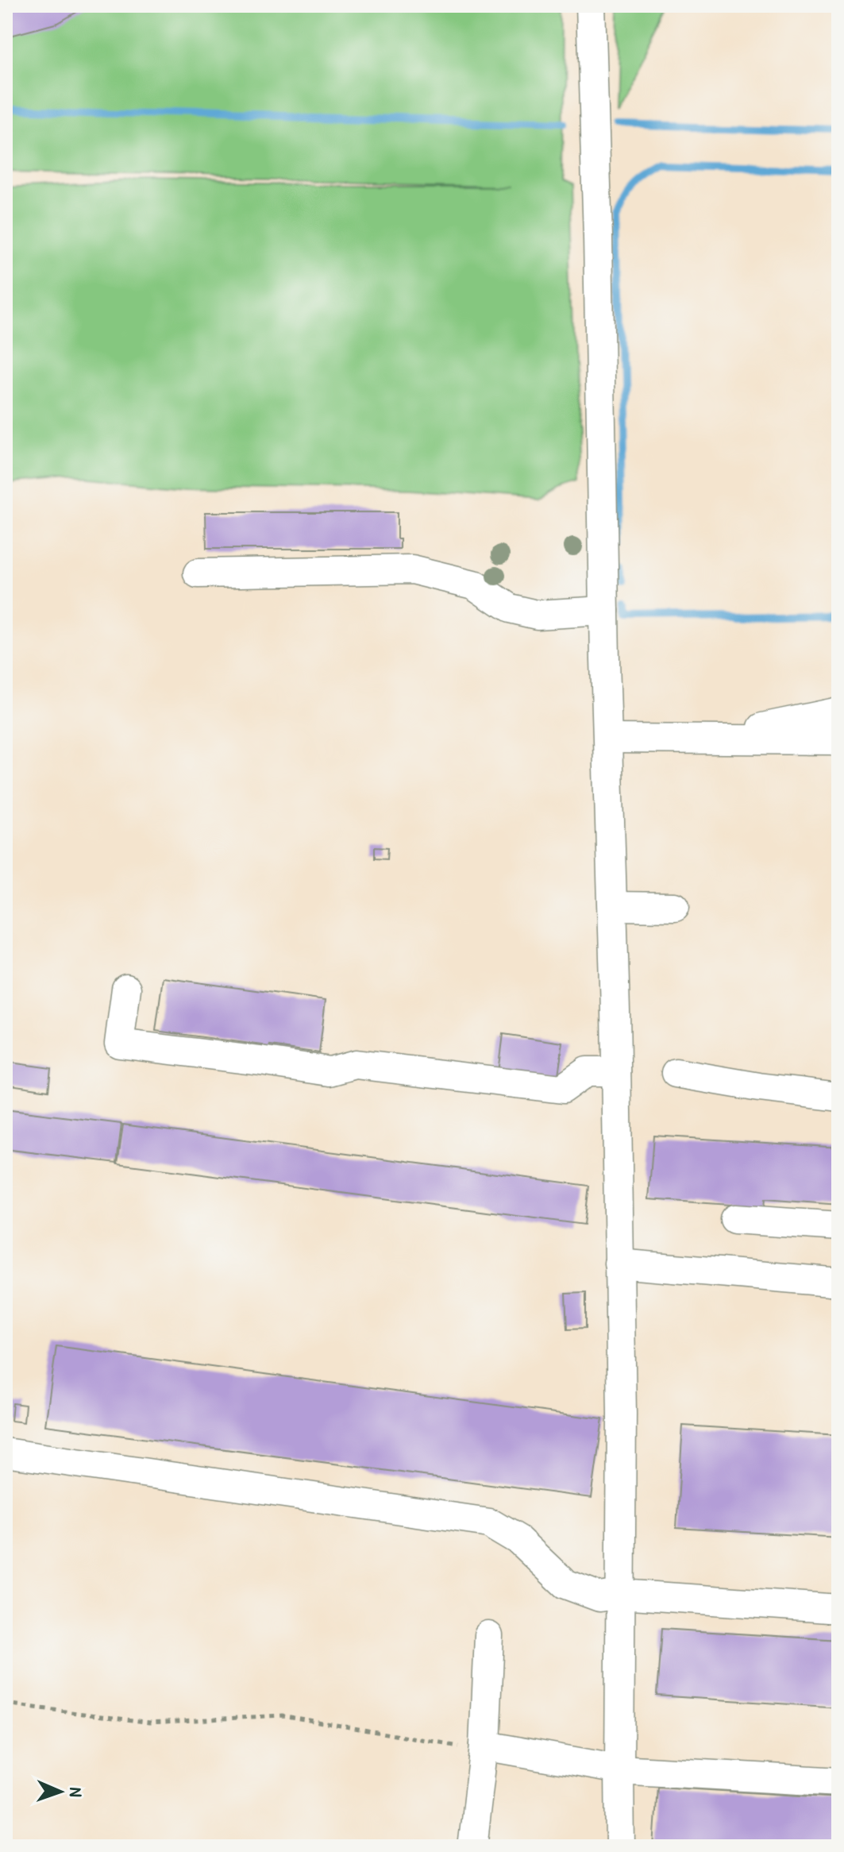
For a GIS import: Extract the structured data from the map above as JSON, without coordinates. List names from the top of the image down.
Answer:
{
  "north": "right"
}
